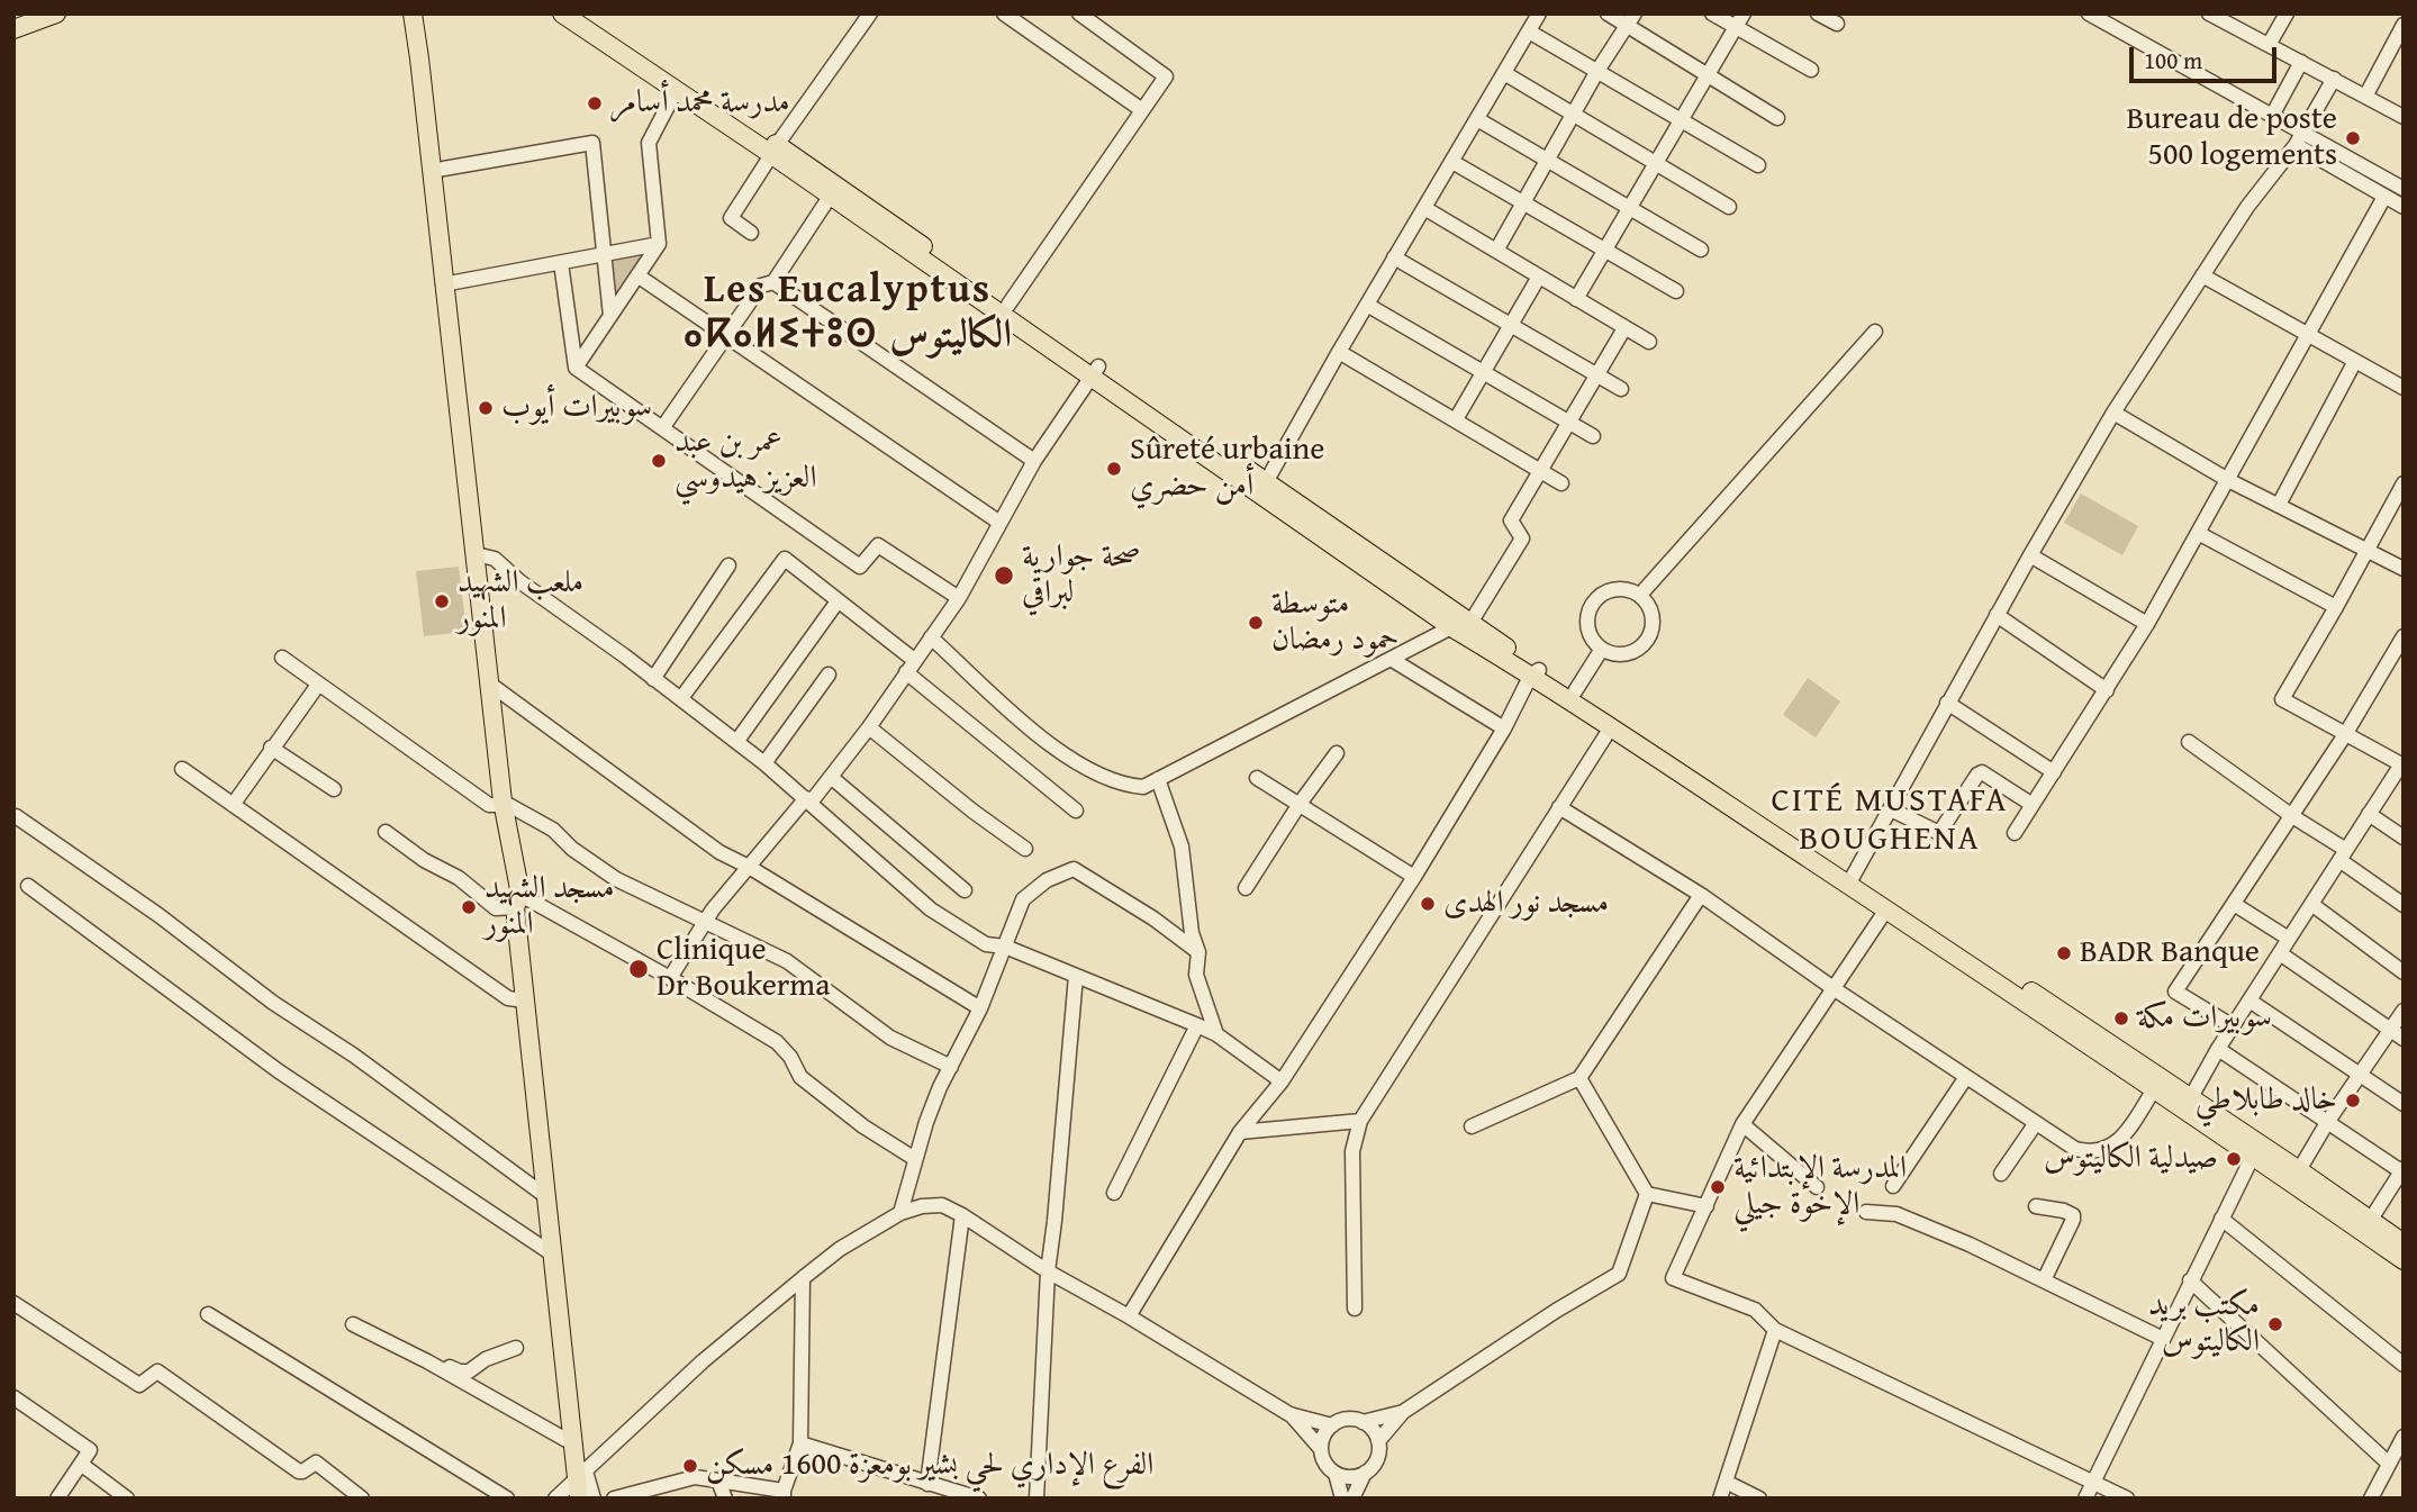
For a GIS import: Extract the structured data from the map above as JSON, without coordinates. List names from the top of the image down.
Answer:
{
  "districts": ["Les Eucalyptus ⴰⴽⴰⵍⵉⵜⵓⵙ الكاليتوس", "CITÉ MUSTAFA BOUGHENA"],
  "places": [
    "مدرسة محمد أسامر",
    "Bureau de poste 500 logements",
    "سوبيرات أيوب",
    "عمر بن عبد العزيز هيدوسي",
    "Sûreté urbaine أمن حضري",
    "صحة جوارية لبراقي",
    "ملعب الشهيد المنور",
    "متوسطة حمود رمضان",
    "مسجد نور الهدى",
    "مسجد الشهيد المنور",
    "BADR Banque",
    "Clinique Dr Boukerma",
    "سوبيرات مكة",
    "خالد طابلاطي",
    "صيدلية الكاليتوس",
    "المدرسة الإبتدائية الإخوة جيلي",
    "مكتب بريد الكاليتوس",
    "الفرع الإداري لحي بشير بومعزة 1600 مسكن"
  ],
  "scale_bar": "100 m"
}
